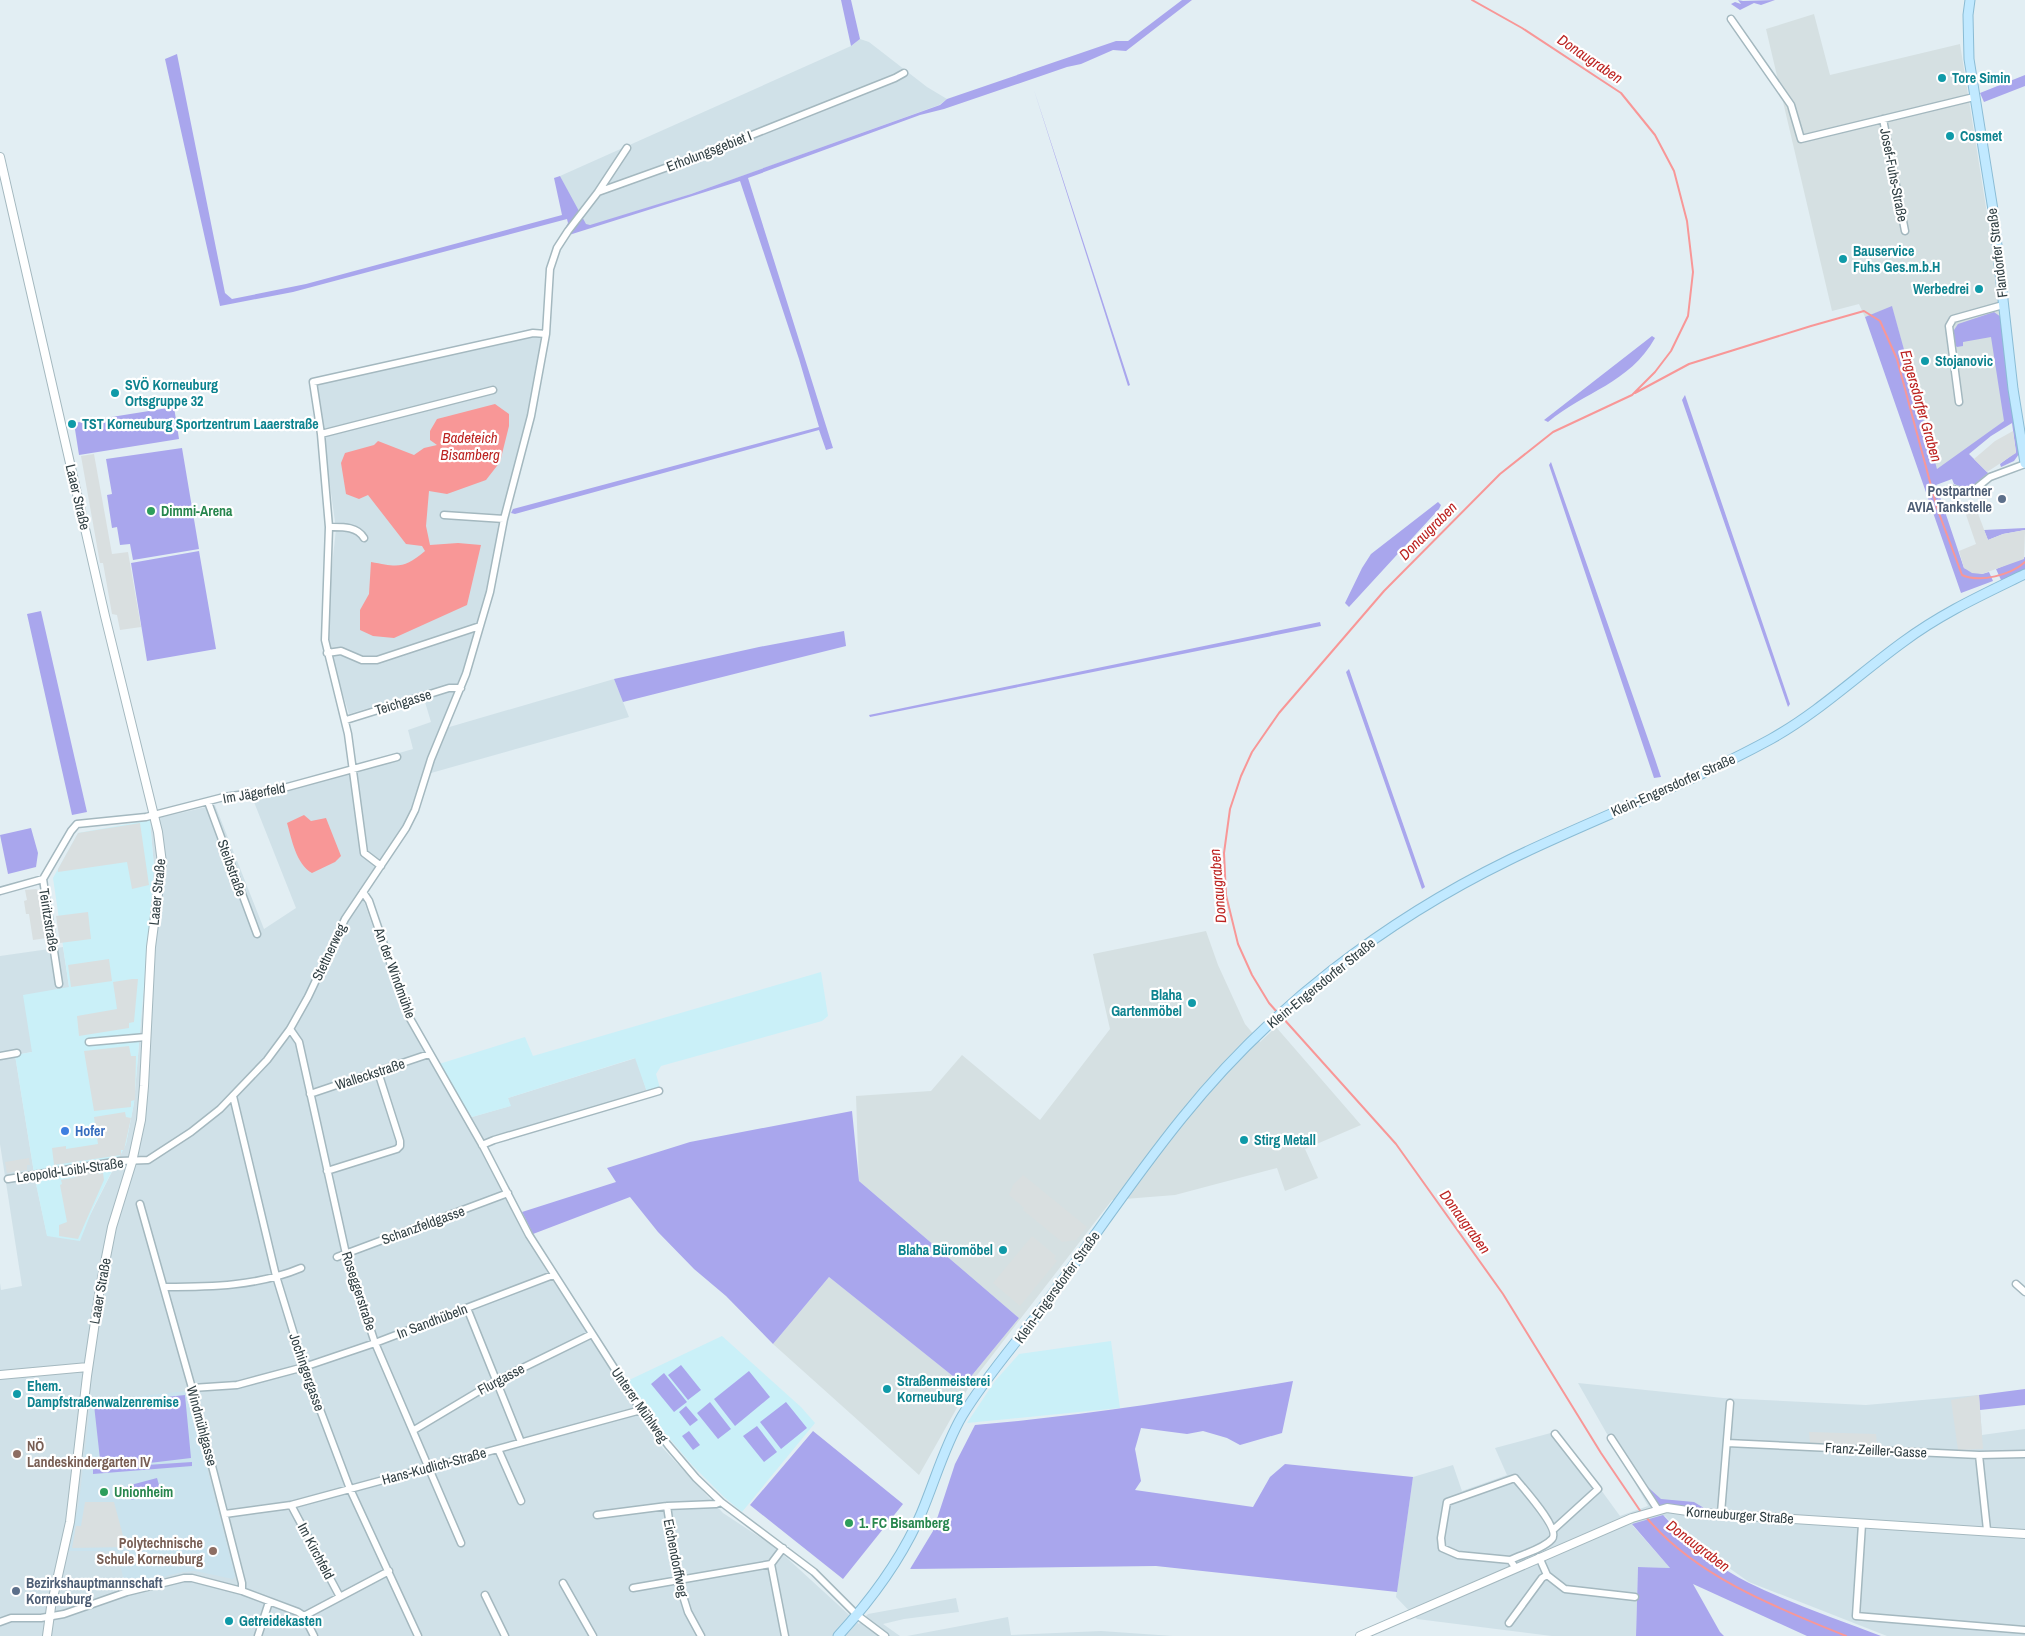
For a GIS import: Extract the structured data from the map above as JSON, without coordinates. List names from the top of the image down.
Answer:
{
  "streets": {
    "main road": ["Flandorfer Straße", "Klein-Engersdorfer Straße"],
    "street": [
      "Erholungsgebiet I",
      "Josef-Fuhs-Straße",
      "Laaer Straße",
      "Teichgasse",
      "Im Jägerfeld",
      "Steibstraße",
      "Teiritzstraße",
      "Stettnerweg",
      "An der Windmühle",
      "Walleckstraße",
      "Leopold-Loibl-Straße",
      "Schanzfeldgasse",
      "Roseggerstraße",
      "In Sandhübeln",
      "Jochingergasse",
      "Flurgasse",
      "Unterer Mühlweg",
      "Windmühlgasse",
      "Franz-Zeiller-Gasse",
      "Hans-Kudlich-Straße",
      "Korneuburger Straße",
      "Im Kirchfeld",
      "Eichendorffweg"
    ]
  },
  "crossings": [
    ["Erholungsgebiet I", "Stettnerweg"],
    ["Josef-Fuhs-Straße", "Flandorfer Straße"],
    ["Laaer Straße", "Im Jägerfeld"],
    ["Laaer Straße", "Teiritzstraße"],
    ["Laaer Straße", "Stettnerweg"],
    ["Laaer Straße", "Leopold-Loibl-Straße"],
    ["Teichgasse", "Stettnerweg"],
    ["Klein-Engersdorfer Straße", "Unterer Mühlweg"],
    ["Im Jägerfeld", "Steibstraße"],
    ["Im Jägerfeld", "Teiritzstraße"],
    ["Stettnerweg", "An der Windmühle"],
    ["Stettnerweg", "Leopold-Loibl-Straße"],
    ["Stettnerweg", "Roseggerstraße"],
    ["Stettnerweg", "Jochingergasse"],
    ["An der Windmühle", "Walleckstraße"],
    ["An der Windmühle", "Unterer Mühlweg"],
    ["Walleckstraße", "Roseggerstraße"],
    ["Walleckstraße", "Unterer Mühlweg"],
    ["Schanzfeldgasse", "Roseggerstraße"],
    ["Schanzfeldgasse", "Unterer Mühlweg"],
    ["Roseggerstraße", "In Sandhübeln"],
    ["Roseggerstraße", "Flurgasse"],
    ["Roseggerstraße", "Hans-Kudlich-Straße"],
    ["In Sandhübeln", "Jochingergasse"],
    ["In Sandhübeln", "Unterer Mühlweg"],
    ["In Sandhübeln", "Windmühlgasse"],
    ["Jochingergasse", "Hans-Kudlich-Straße"],
    ["Flurgasse", "Unterer Mühlweg"],
    ["Unterer Mühlweg", "Hans-Kudlich-Straße"],
    ["Windmühlgasse", "Hans-Kudlich-Straße"],
    ["Hans-Kudlich-Straße", "Im Kirchfeld"]
  ],
  "water": ["Donaugraben", "Engersdorfer Graben", "Badeteich Bisamberg"],
  "places": [
    "Tore Simin",
    "Cosmet",
    "Bauservice Fuhs Ges.m.b.H",
    "Werbedrei",
    "Stojanovic",
    "SVÖ Korneuburg Ortsgruppe 32",
    "TST Korneuburg Sportzentrum Laaerstraße",
    "Postpartner AVIA Tankstelle",
    "Dimmi-Arena",
    "Blaha Gartenmöbel",
    "Hofer",
    "Stirg Metall",
    "Blaha Büromöbel",
    "Straßenmeisterei Korneuburg",
    "Ehem. Dampfstraßenwalzenremise",
    "NÖ Landeskindergarten IV",
    "Unionheim",
    "1. FC Bisamberg",
    "Polytechnische Schule Korneuburg",
    "Bezirkshauptmannschaft Korneuburg",
    "Getreidekasten"
  ]
}
